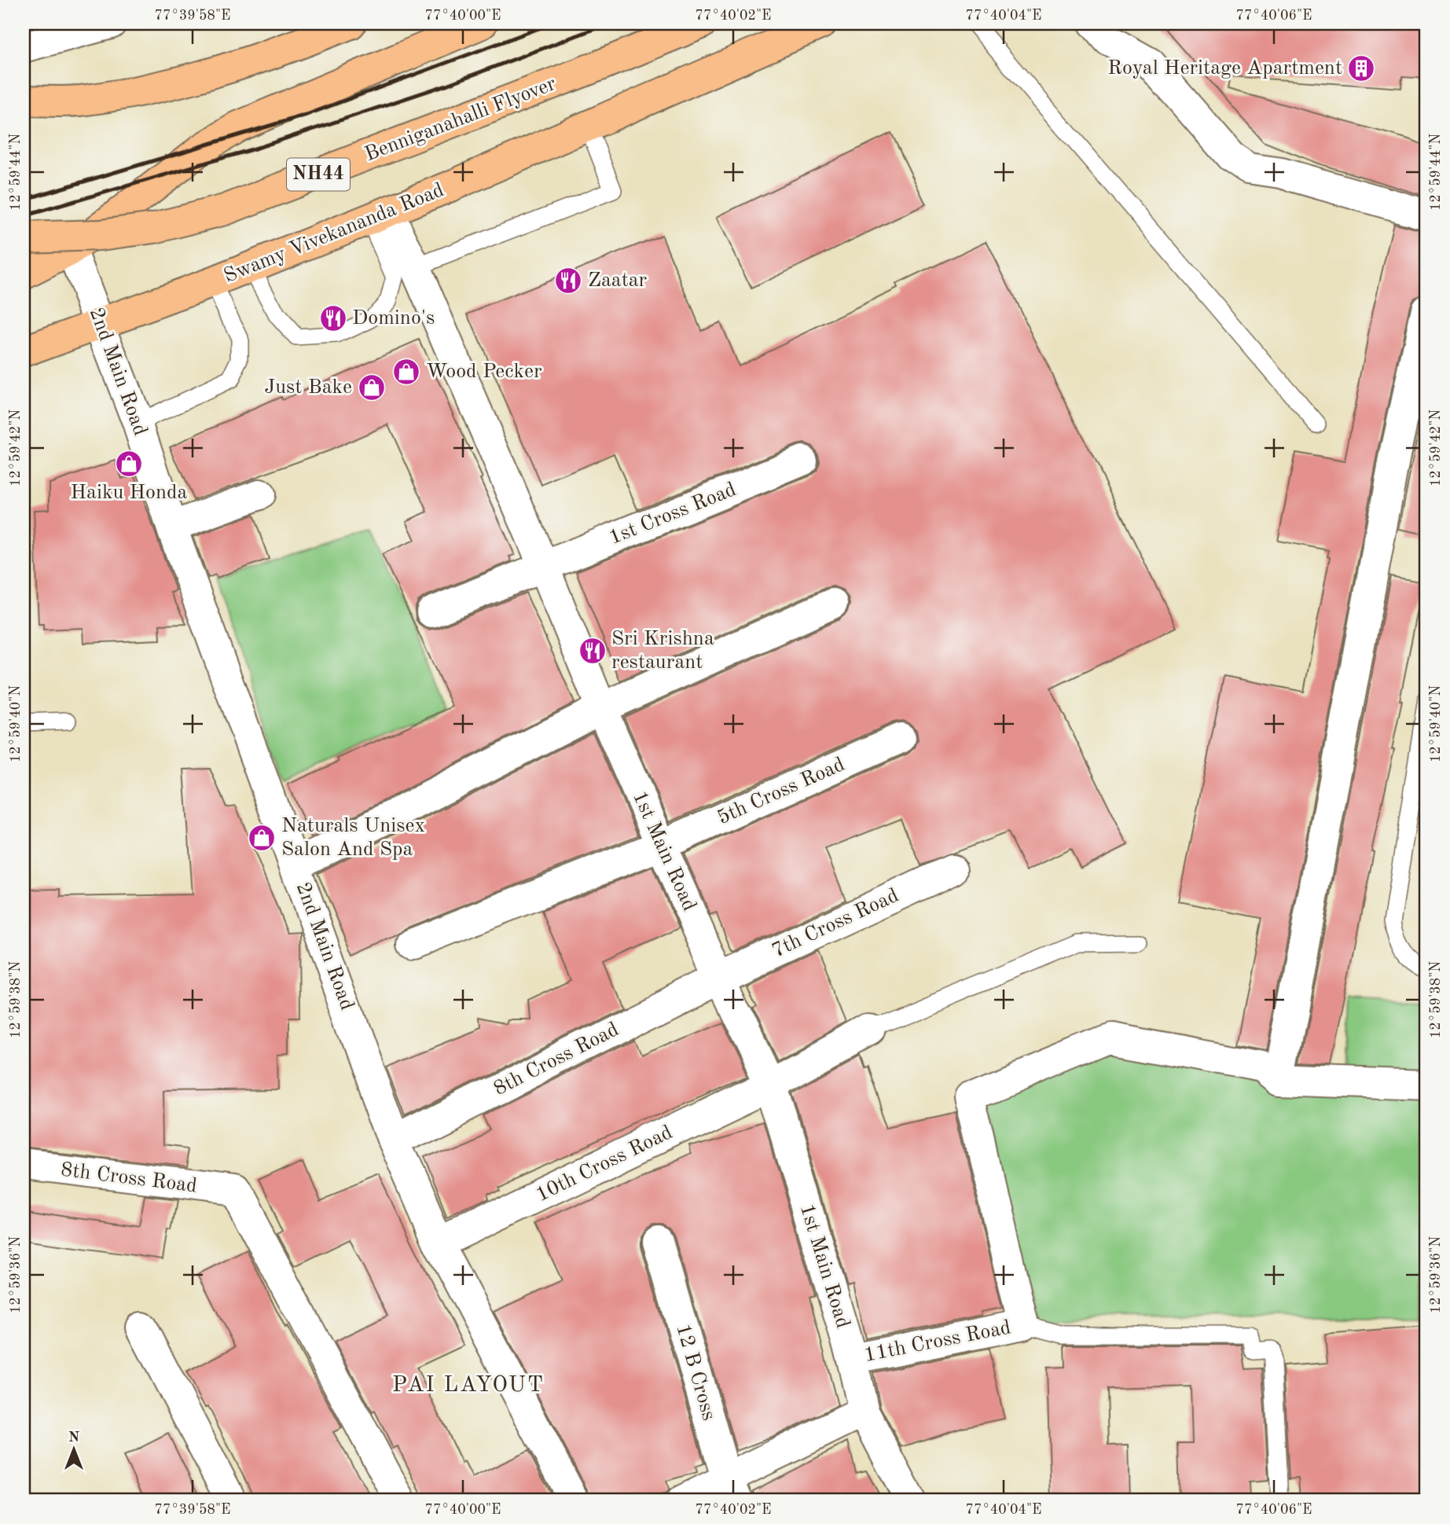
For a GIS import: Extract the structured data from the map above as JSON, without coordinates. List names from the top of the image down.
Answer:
{
  "streets": {
    "main road": ["Benniganahalli Flyover", "NH44", "Swamy Vivekananda Road"],
    "street": [
      "2nd Main Road",
      "1st Cross Road",
      "5th Cross Road",
      "1st Main Road",
      "7th Cross Road",
      "8th Cross Road",
      "10th Cross Road",
      "11th Cross Road",
      "12 B Cross"
    ]
  },
  "crossings": [
    ["Swamy Vivekananda Road", "2nd Main Road"],
    ["Swamy Vivekananda Road", "1st Main Road"],
    ["2nd Main Road", "8th Cross Road"],
    ["2nd Main Road", "10th Cross Road"],
    ["1st Cross Road", "1st Main Road"],
    ["5th Cross Road", "1st Main Road"],
    ["1st Main Road", "7th Cross Road"],
    ["1st Main Road", "8th Cross Road"],
    ["1st Main Road", "10th Cross Road"],
    ["1st Main Road", "11th Cross Road"],
    ["7th Cross Road", "8th Cross Road"]
  ],
  "districts": ["PAI LAYOUT"],
  "places": {
    "building": ["Royal Heritage Apartment"],
    "restaurant": ["Zaatar", "Domino's", "Sri Krishna restaurant"],
    "shop": [
      "Wood Pecker",
      "Just Bake",
      "Haiku Honda",
      "Naturals Unisex Salon And Spa"
    ]
  },
  "north": "top",
  "coordinates": [
    "77°39'58\"E",
    "77°40'00\"E",
    "77°40'02\"E",
    "77°40'04\"E",
    "77°40'06\"E",
    "12°59'44\"N",
    "12°59'42\"N",
    "12°59'40\"N",
    "12°59'38\"N",
    "12°59'36\"N"
  ]
}
